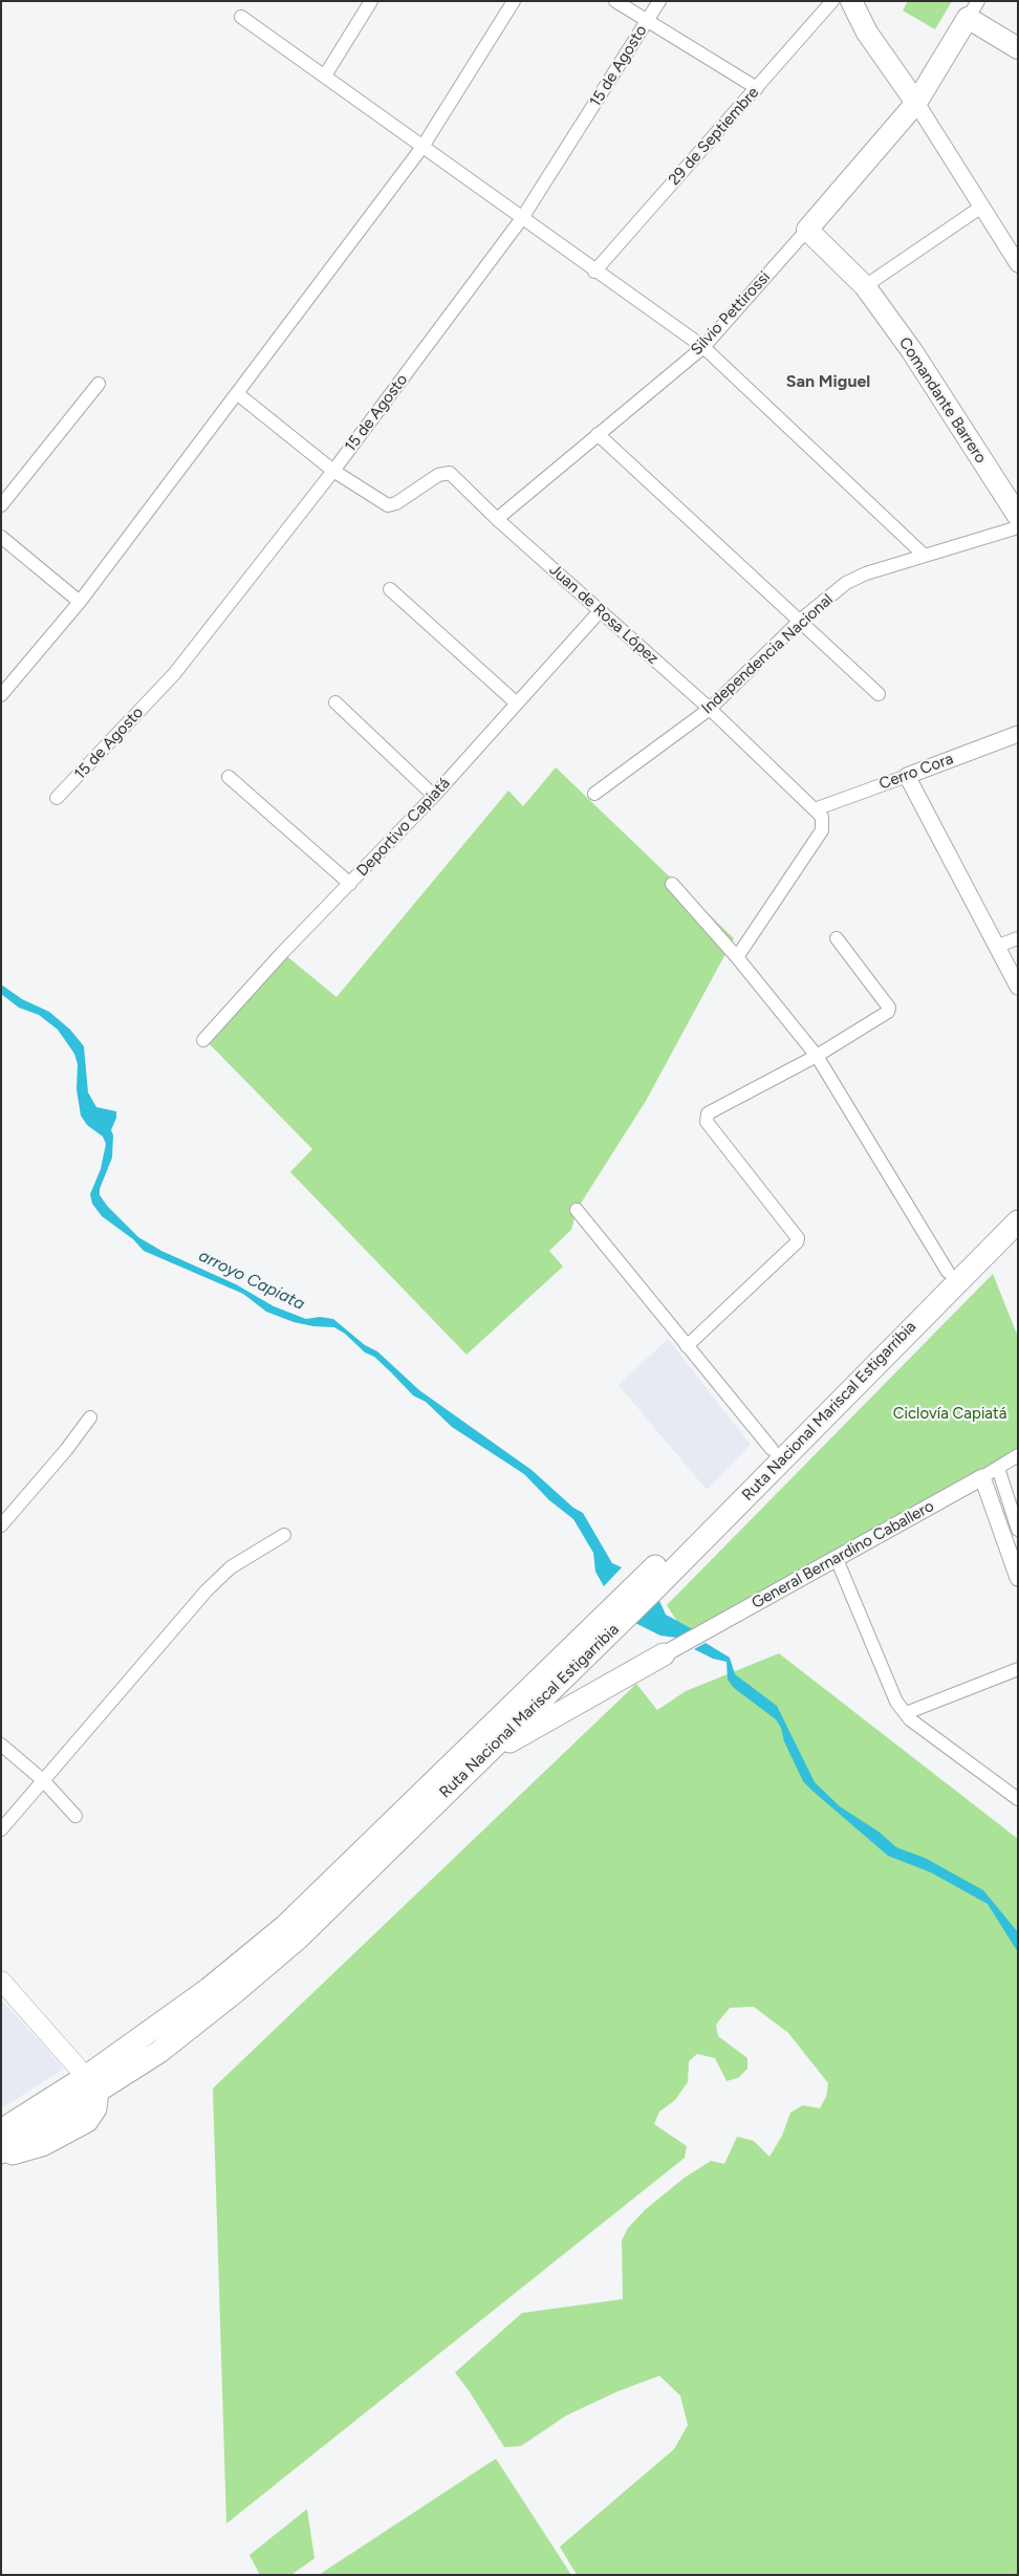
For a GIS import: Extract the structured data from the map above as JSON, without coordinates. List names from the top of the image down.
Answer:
{
  "streets": {
    "highway": ["Ruta Nacional Mariscal Estigarribia"],
    "main road": ["Silvio Pettirossi", "Comandante Barrero"],
    "street": [
      "15 de Agosto",
      "29 de Septiembre",
      "Juan de Rosa López",
      "Independencia Nacional",
      "Cerro Cora",
      "Deportivo Capiatá",
      "General Bernardino Caballero"
    ]
  },
  "crossings": [
    ["15 de Agosto", "Juan de Rosa López"],
    ["Silvio Pettirossi", "Comandante Barrero"],
    ["Silvio Pettirossi", "Juan de Rosa López"],
    ["Juan de Rosa López", "Independencia Nacional"],
    ["Juan de Rosa López", "Cerro Cora"],
    ["Juan de Rosa López", "Deportivo Capiatá"]
  ],
  "districts": ["San Miguel"],
  "water": ["arroyo Capiata"],
  "parks": ["Ciclovía Capiatá"]
}
